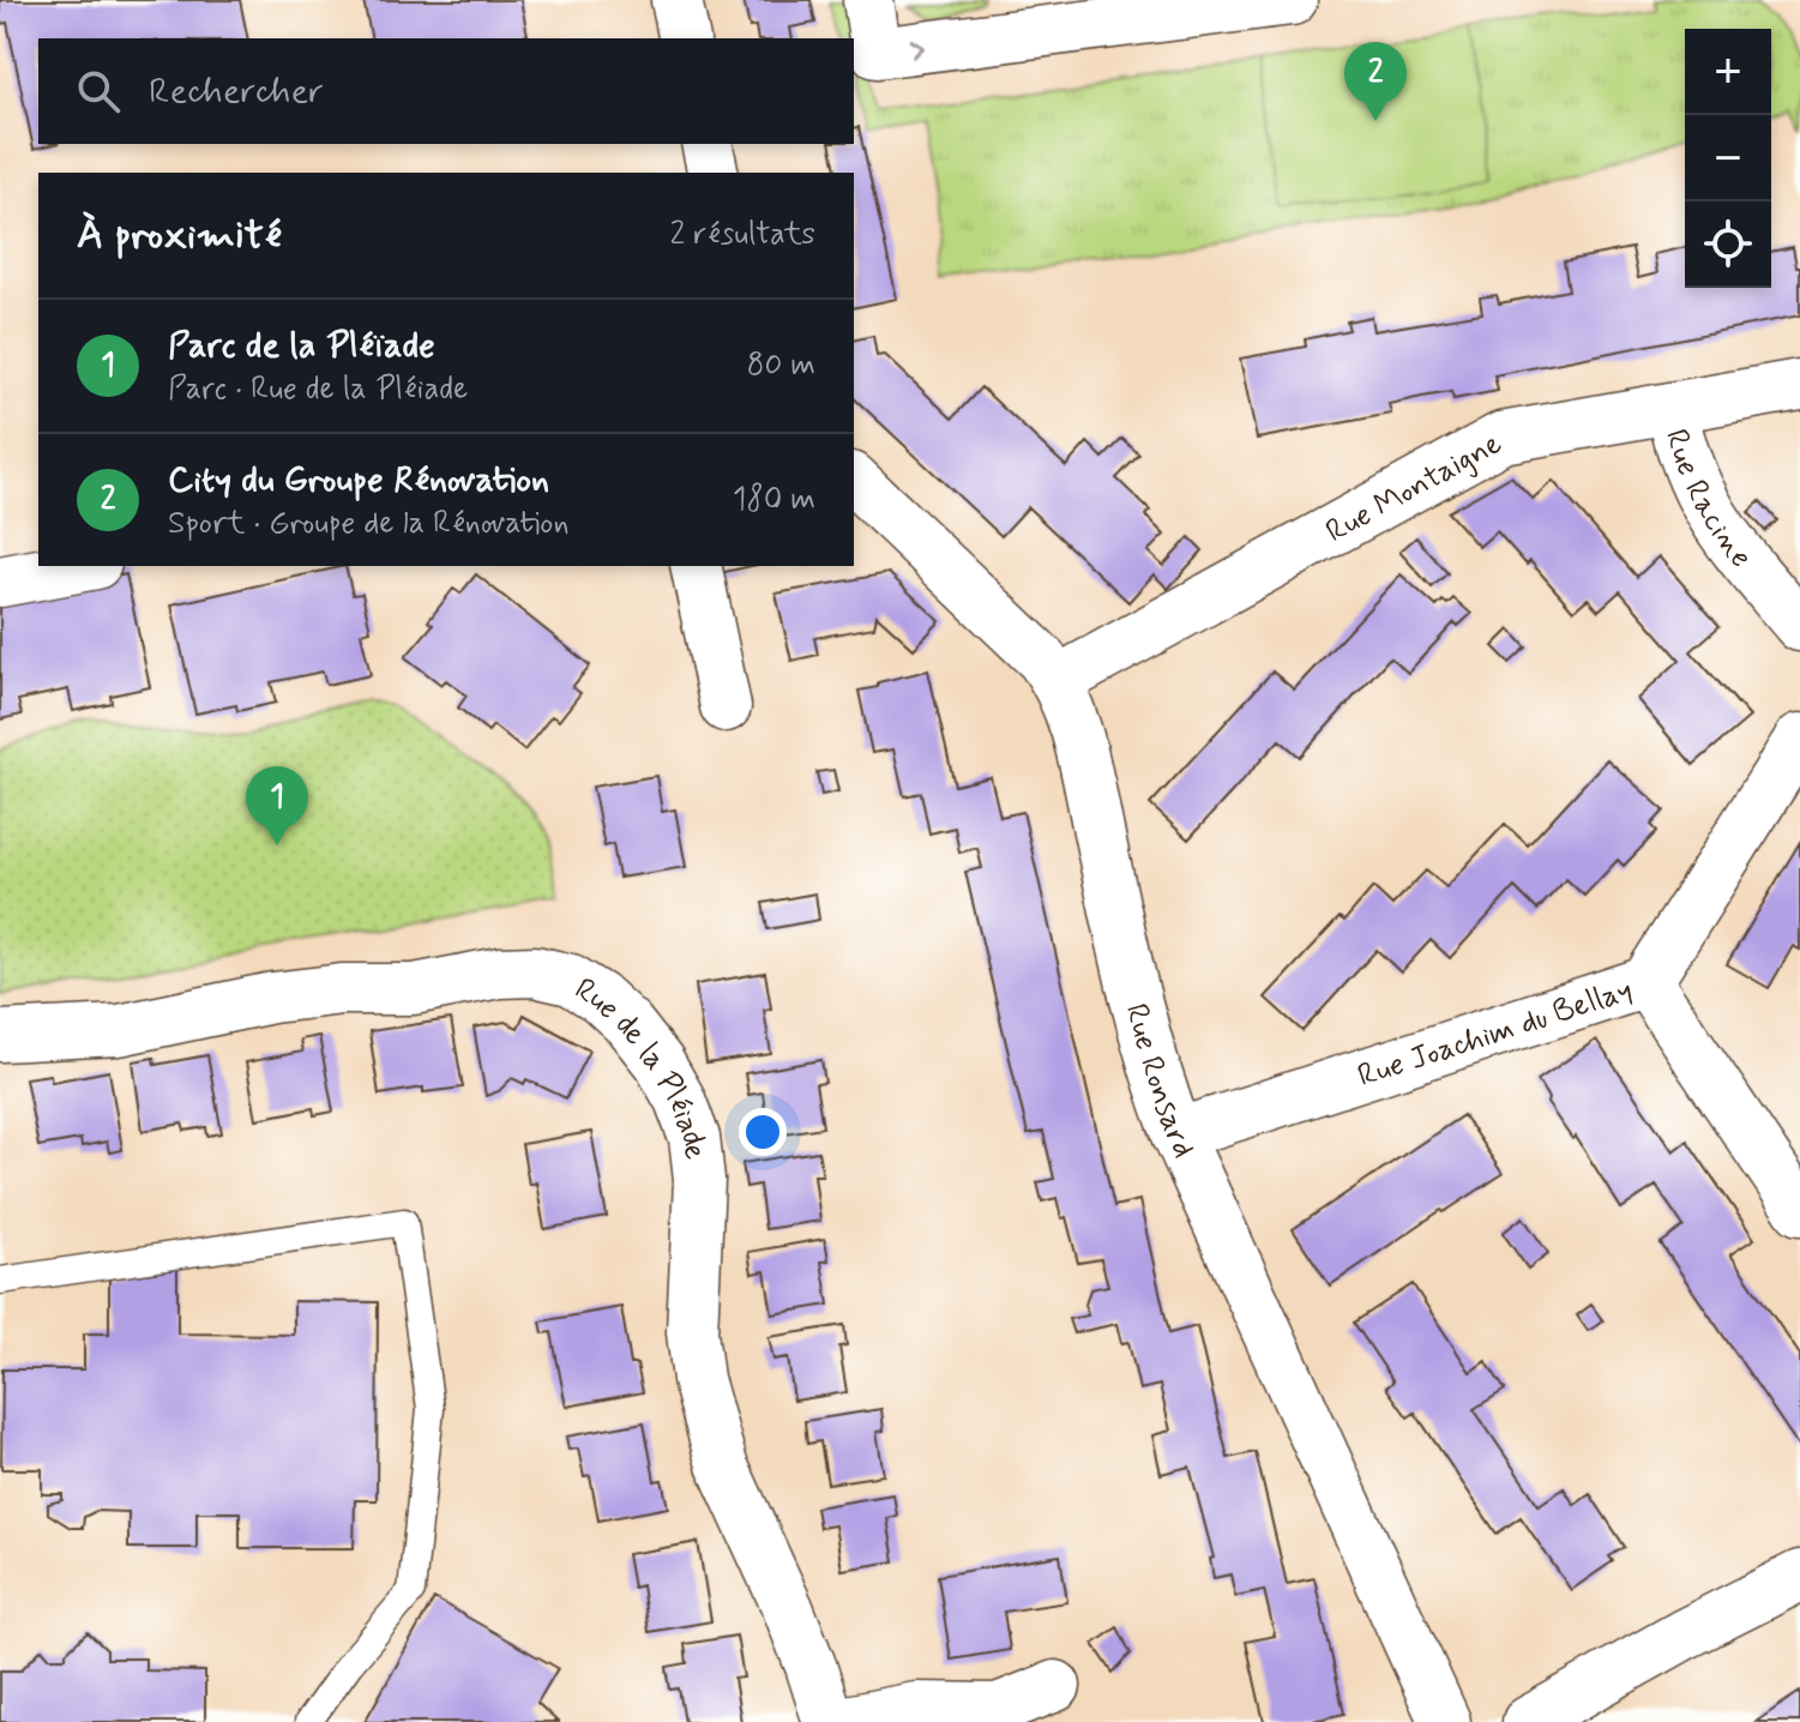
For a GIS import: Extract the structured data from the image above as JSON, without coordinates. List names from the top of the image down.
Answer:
{
  "streets": {
    "street": [
      "Rue Montaigne",
      "Rue Racine",
      "Rue Joachim du Bellay",
      "Rue de la Pléiade",
      "Rue Ronsard"
    ]
  },
  "crossings": [
    ["Rue Montaigne", "Rue Racine"],
    ["Rue Montaigne", "Rue Ronsard"],
    ["Rue Joachim du Bellay", "Rue Ronsard"]
  ],
  "page": {
    "map_buttons": ["+", "−"],
    "search": "Rechercher",
    "pins": ["2", "1"],
    "heading": ["À proximité", "2 résultats"],
    "list": [
      {
        "mark": "1",
        "name": "Parc de la Pléïade",
        "note": "Parc · Rue de la Pléiade",
        "value": "80 m"
      },
      {
        "mark": "2",
        "name": "City du Groupe Rénovation",
        "note": "Sport · Groupe de la Rénovation",
        "value": "180 m"
      }
    ]
  }
}
